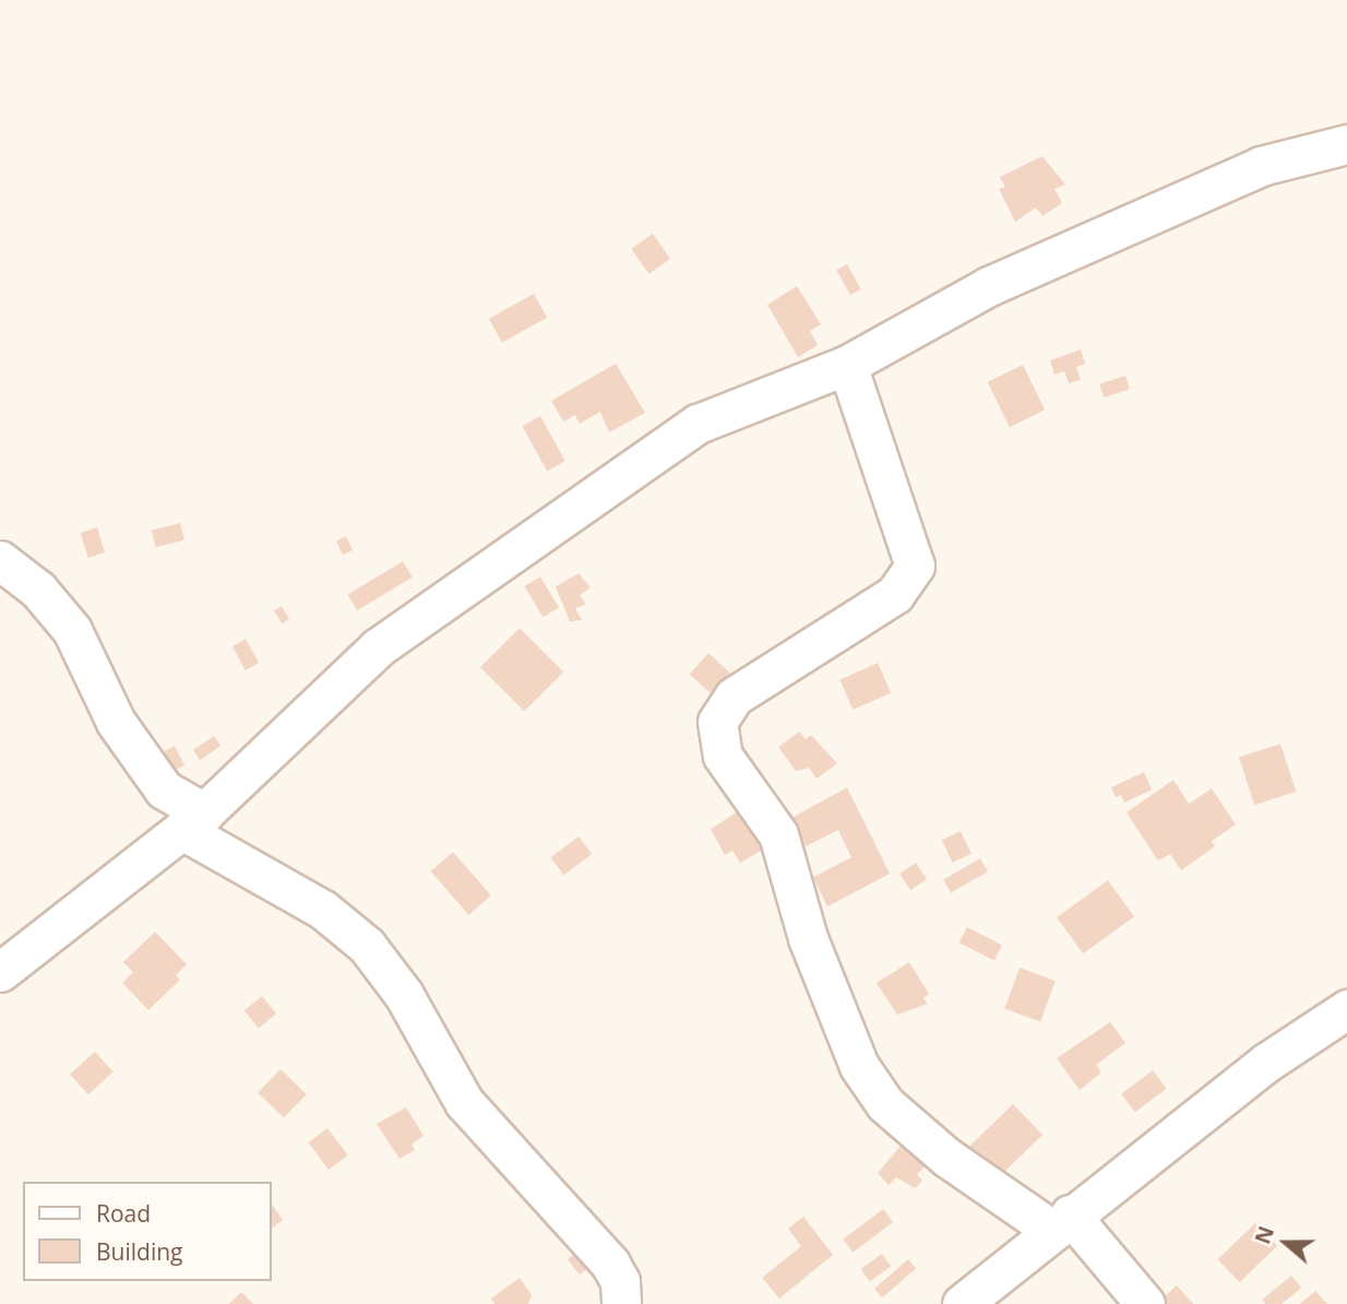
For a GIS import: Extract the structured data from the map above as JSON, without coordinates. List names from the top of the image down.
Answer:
{
  "legend": ["Road", "Building"],
  "north": "left"
}
